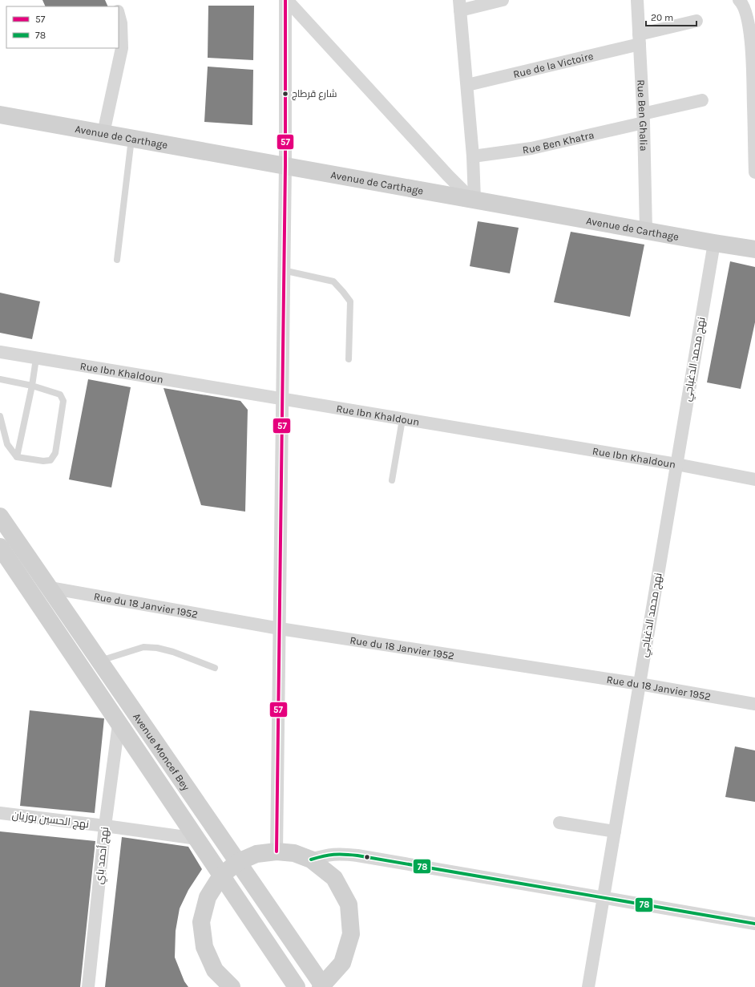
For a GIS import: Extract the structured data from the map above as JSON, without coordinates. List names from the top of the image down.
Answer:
{
  "streets": {
    "main road": ["Avenue de Carthage", "Avenue Moncef Bey"],
    "street": [
      "Rue de la Victoire",
      "Rue Ben Ghalia",
      "Rue Ben Khatra",
      "نهج محمد الدغباجي",
      "Rue Ibn Khaldoun",
      "Rue du 18 Janvier 1952",
      "نهج الحسين بوزيان",
      "نهج أحمد باي"
    ]
  },
  "crossings": [
    ["Rue de la Victoire", "Rue Ben Ghalia"],
    ["Rue Ben Ghalia", "Avenue de Carthage"],
    ["Rue Ben Ghalia", "Rue Ben Khatra"],
    ["Avenue de Carthage", "نهج محمد الدغباجي"],
    ["نهج محمد الدغباجي", "Rue Ibn Khaldoun"],
    ["نهج محمد الدغباجي", "Rue du 18 Janvier 1952"],
    ["Rue du 18 Janvier 1952", "Avenue Moncef Bey"],
    ["Avenue Moncef Bey", "نهج الحسين بوزيان"],
    ["Avenue Moncef Bey", "نهج أحمد باي"],
    ["نهج الحسين بوزيان", "نهج أحمد باي"]
  ],
  "places": ["شارع قرطاج"],
  "lines": ["transit line 57", "transit line 78"],
  "legend": ["57", "78"],
  "scale_bar": "20 m"
}
